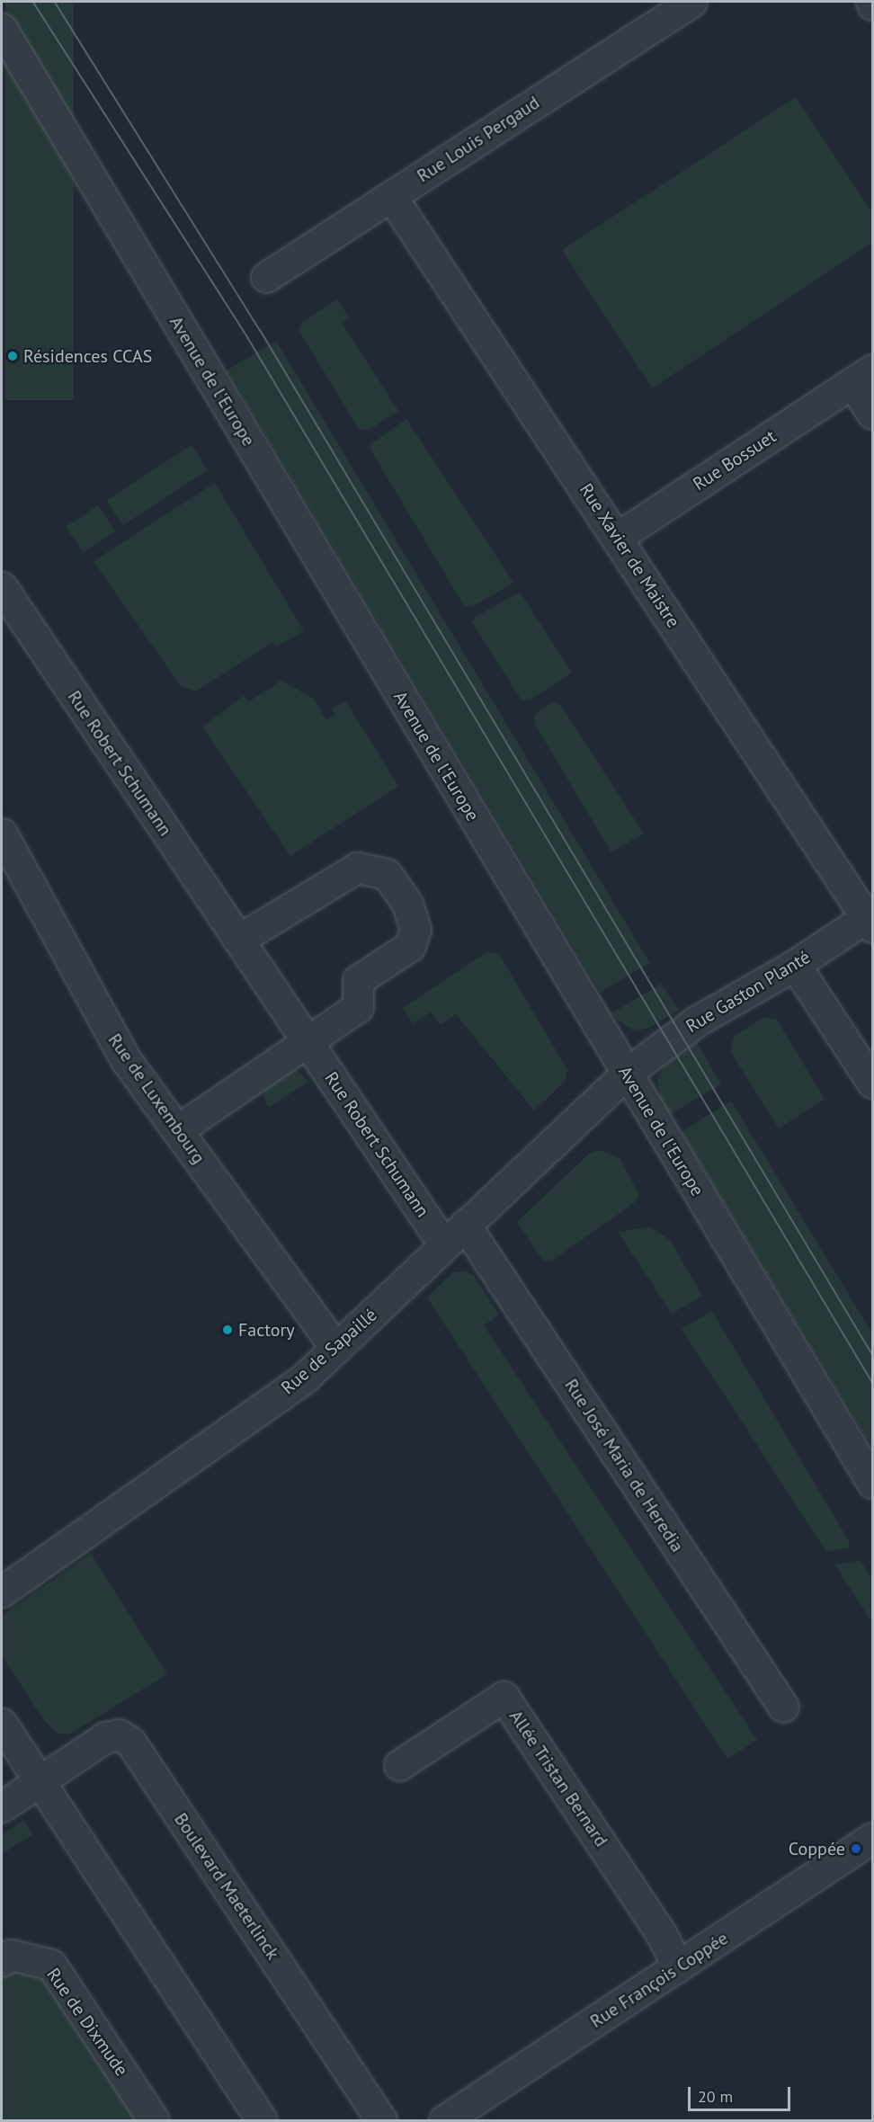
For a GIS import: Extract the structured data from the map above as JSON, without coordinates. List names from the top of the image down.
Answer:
{
  "streets": {
    "street": [
      "Rue Louis Pergaud",
      "Avenue de l'Europe",
      "Rue Bossuet",
      "Rue Xavier de Maistre",
      "Rue Robert Schumann",
      "Rue Gaston Planté",
      "Rue de Luxembourg",
      "Rue de Sapaillé",
      "Rue José Maria de Heredia",
      "Allée Tristan Bernard",
      "Boulevard Maeterlinck",
      "Rue François Coppée",
      "Rue de Dixmude"
    ]
  },
  "crossings": [
    ["Rue Louis Pergaud", "Rue Xavier de Maistre"],
    ["Avenue de l'Europe", "Rue Gaston Planté"],
    ["Avenue de l'Europe", "Rue de Sapaillé"],
    ["Rue Bossuet", "Rue Xavier de Maistre"],
    ["Rue Xavier de Maistre", "Rue Gaston Planté"],
    ["Rue Robert Schumann", "Rue de Sapaillé"],
    ["Rue Gaston Planté", "Rue de Sapaillé"],
    ["Rue de Luxembourg", "Rue de Sapaillé"],
    ["Rue de Sapaillé", "Rue José Maria de Heredia"],
    ["Allée Tristan Bernard", "Rue François Coppée"]
  ],
  "places": ["Résidences CCAS", "Factory", "Coppée"],
  "scale_bar": "20 m"
}
